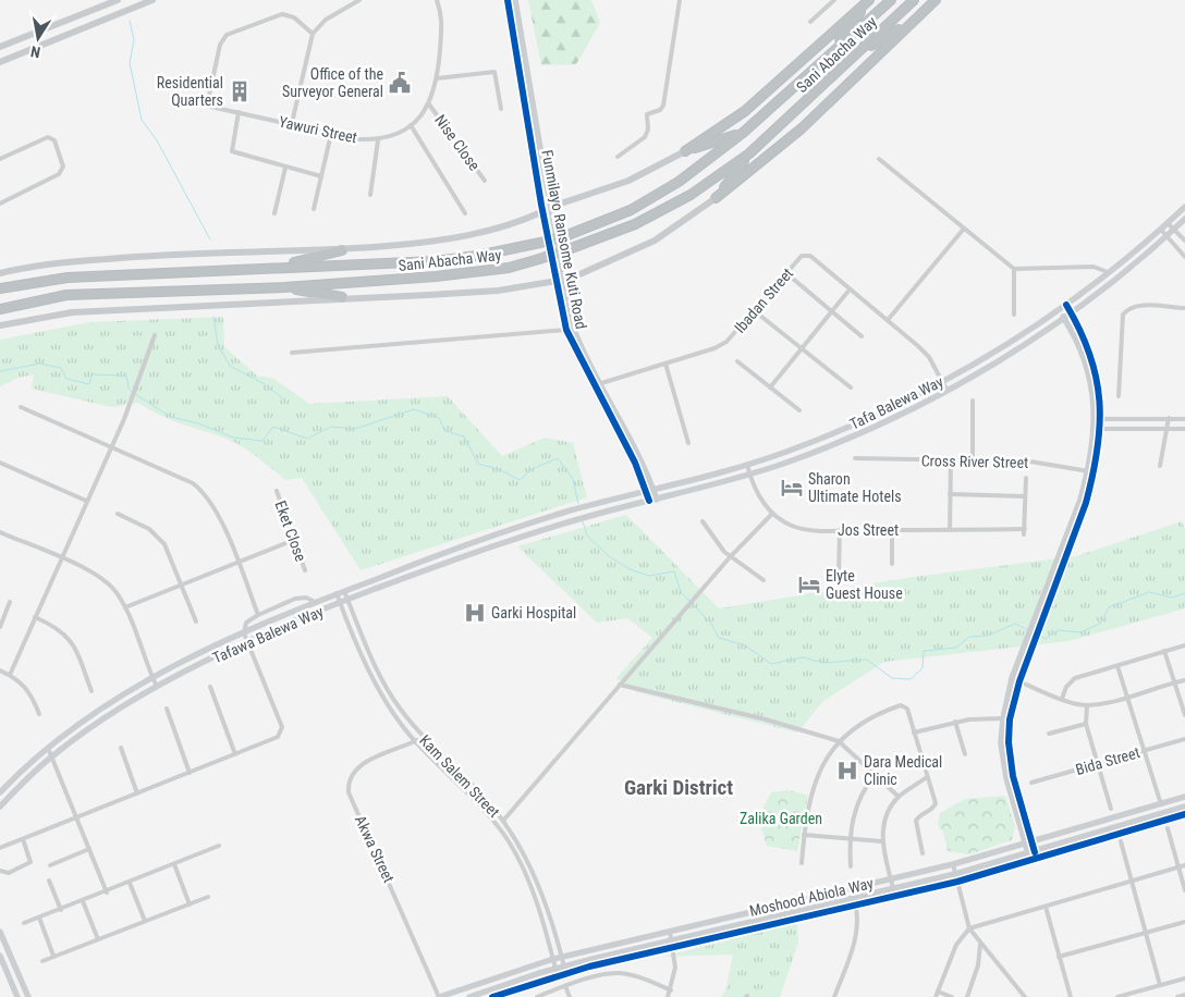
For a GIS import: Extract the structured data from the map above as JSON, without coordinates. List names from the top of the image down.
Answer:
{
  "streets": {
    "highway": ["Sani Abacha Way"],
    "main road": [
      "Funmilayo Ransome Kuti Road",
      "Tafa Balewa Way",
      "Tafawa Balewa Way",
      "Moshood Abiola Way"
    ],
    "street": [
      "Yawuri Street",
      "Nise Close",
      "Ibadan Street",
      "Cross River Street",
      "Jos Street",
      "Eket Close",
      "Bida Street",
      "Kam Salem Street",
      "Akwa Street"
    ]
  },
  "crossings": [
    ["Sani Abacha Way", "Funmilayo Ransome Kuti Road"],
    ["Yawuri Street", "Nise Close"],
    ["Funmilayo Ransome Kuti Road", "Ibadan Street"],
    ["Funmilayo Ransome Kuti Road", "Tafa Balewa Way"],
    ["Ibadan Street", "Tafa Balewa Way"],
    ["Tafa Balewa Way", "Jos Street"],
    ["Tafa Balewa Way", "Tafawa Balewa Way"],
    ["Tafawa Balewa Way", "Kam Salem Street"],
    ["Kam Salem Street", "Akwa Street"],
    ["Kam Salem Street", "Moshood Abiola Way"],
    ["Akwa Street", "Moshood Abiola Way"]
  ],
  "districts": ["Garki District"],
  "parks": ["Zalika Garden"],
  "places": {
    "public building": ["Office of the Surveyor General"],
    "building": ["Residential Quarters"],
    "hotel": ["Sharon Ultimate Hotels", "Elyte Guest House"],
    "hospital": ["Garki Hospital", "Dara Medical Clinic"]
  },
  "north": "bottom"
}
